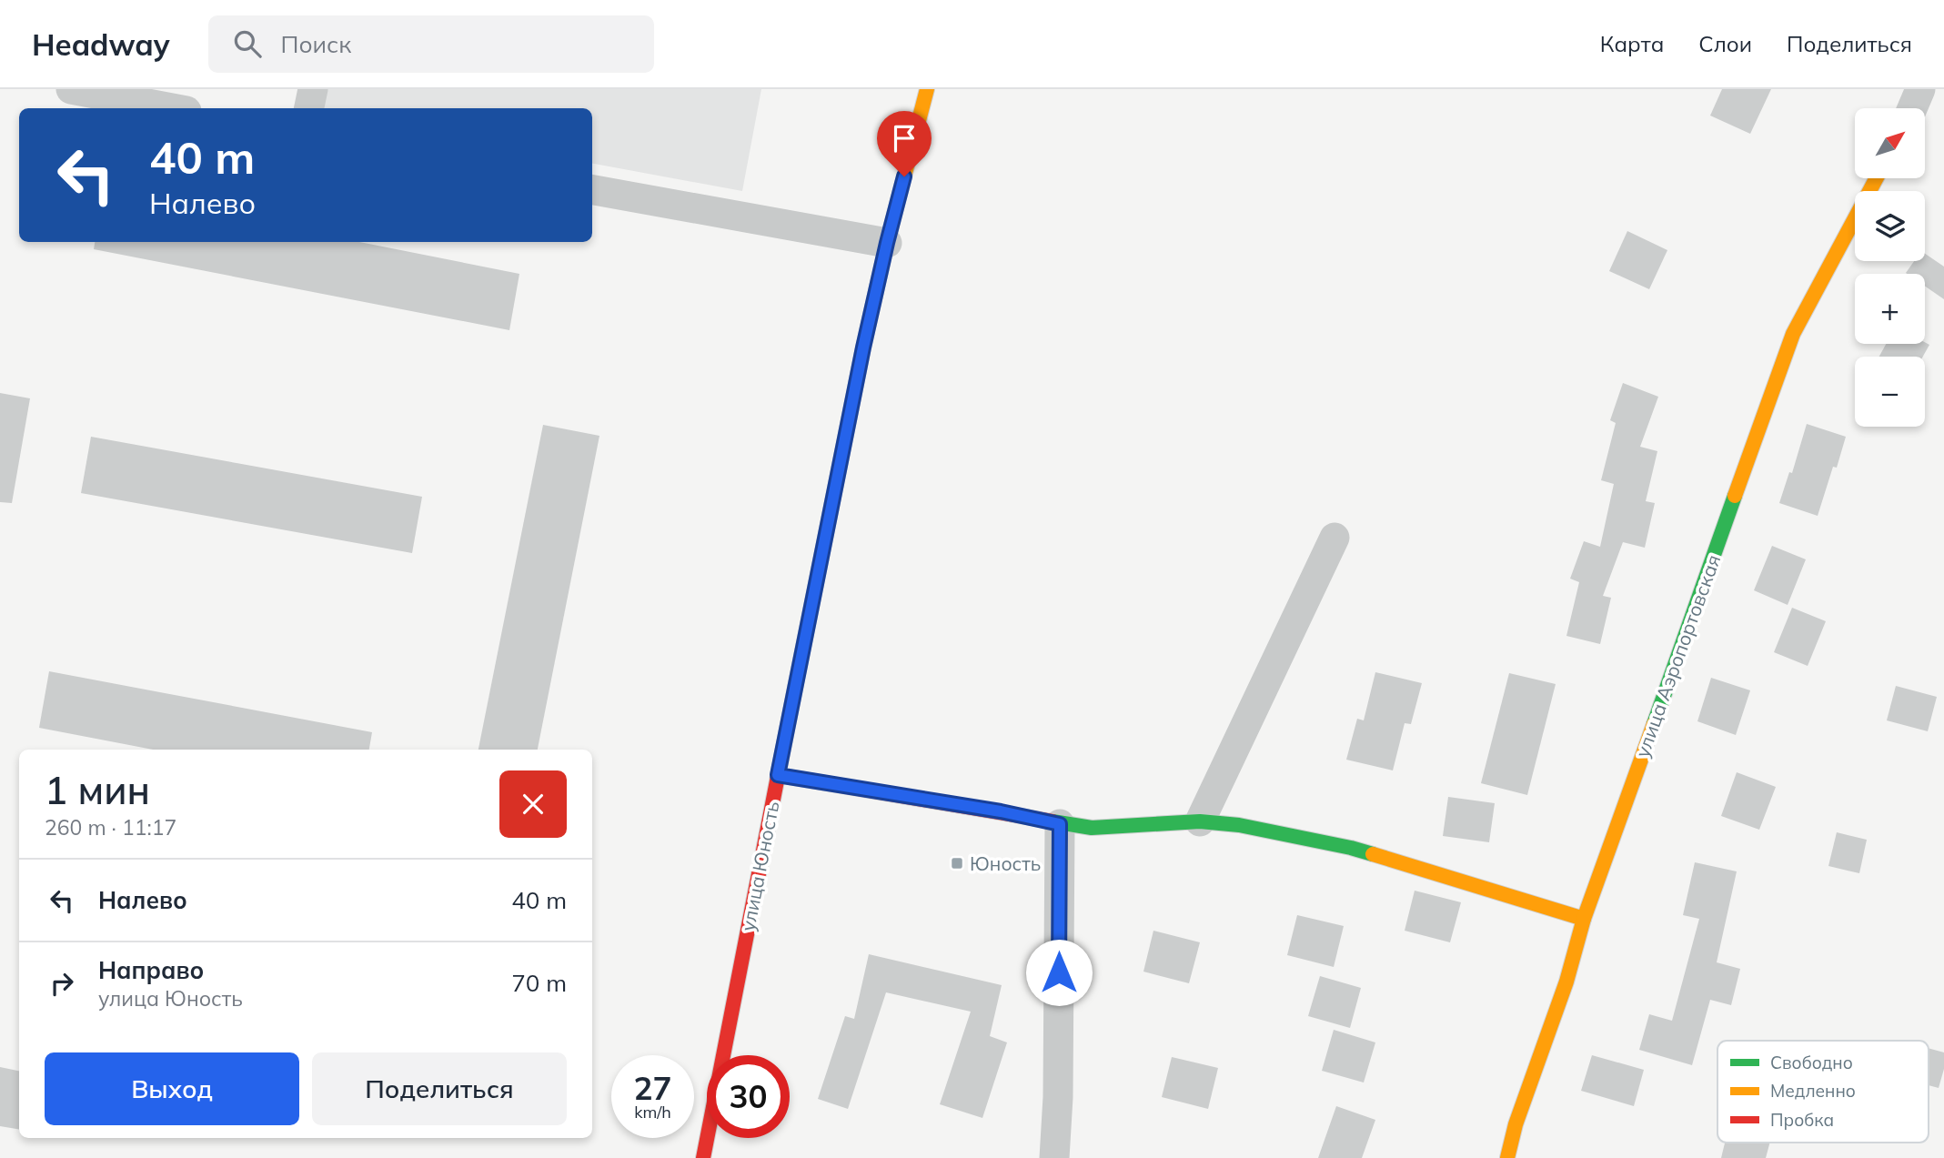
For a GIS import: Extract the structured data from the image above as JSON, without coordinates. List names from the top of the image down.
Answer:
{
  "streets": {
    "street": ["улица Аэропортовская", "улица Юность"]
  },
  "places": {
    "transit": ["Юность"]
  },
  "legend": ["Свободно", "Медленно", "Пробка"],
  "north": "top right",
  "page": {
    "header": "Headway",
    "search": "Поиск",
    "nav": ["Карта", "Слои", "Поделиться"],
    "map_buttons": ["+", "−"],
    "turn": ["40 m", "Налево"],
    "heading": ["1 мин", "260 m · 11:17"],
    "list": [
      {
        "name": "Налево",
        "value": "40 m"
      },
      {
        "name": "Направо",
        "note": "улица Юность",
        "value": "70 m"
      }
    ],
    "buttons": ["Выход", "Поделиться"],
    "speed": "27 km/h",
    "limit": "30"
  }
}
